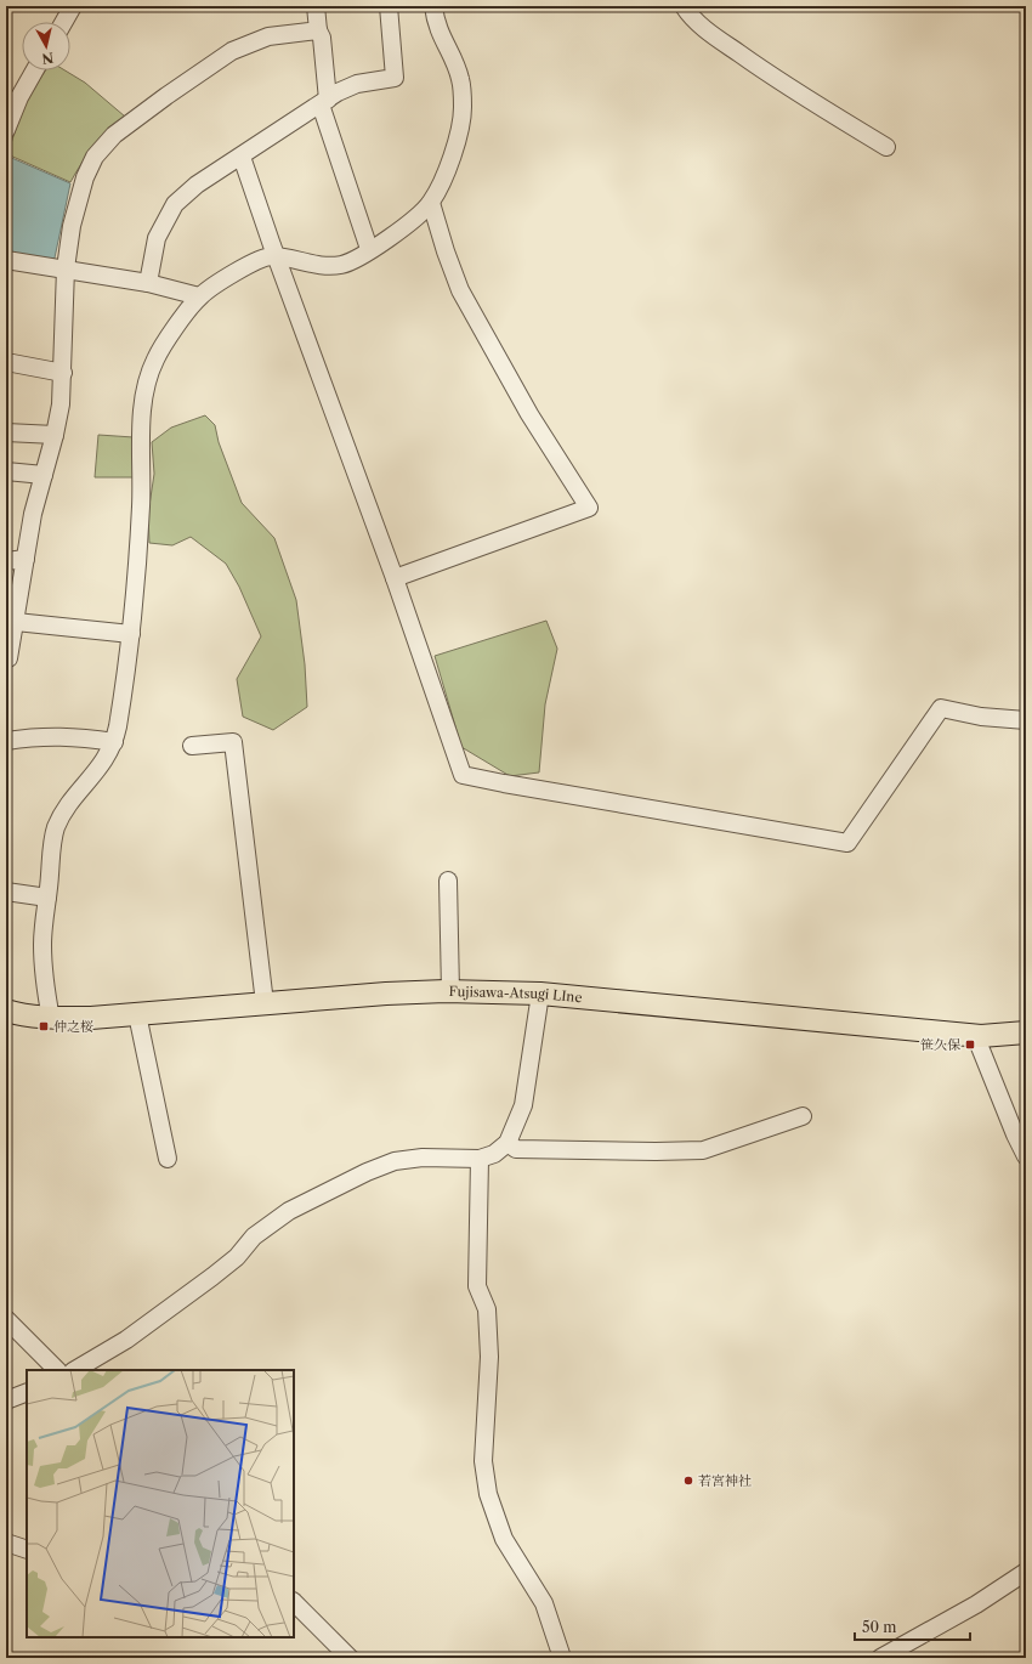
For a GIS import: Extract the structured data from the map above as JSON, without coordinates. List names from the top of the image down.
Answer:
{
  "streets": {
    "main road": ["Fujisawa-Atsugi LIne"]
  },
  "places": {
    "transit": ["仲之桜", "笹久保"],
    "other": ["若宮神社"]
  },
  "scale_bar": "50 m",
  "north": "bottom"
}
